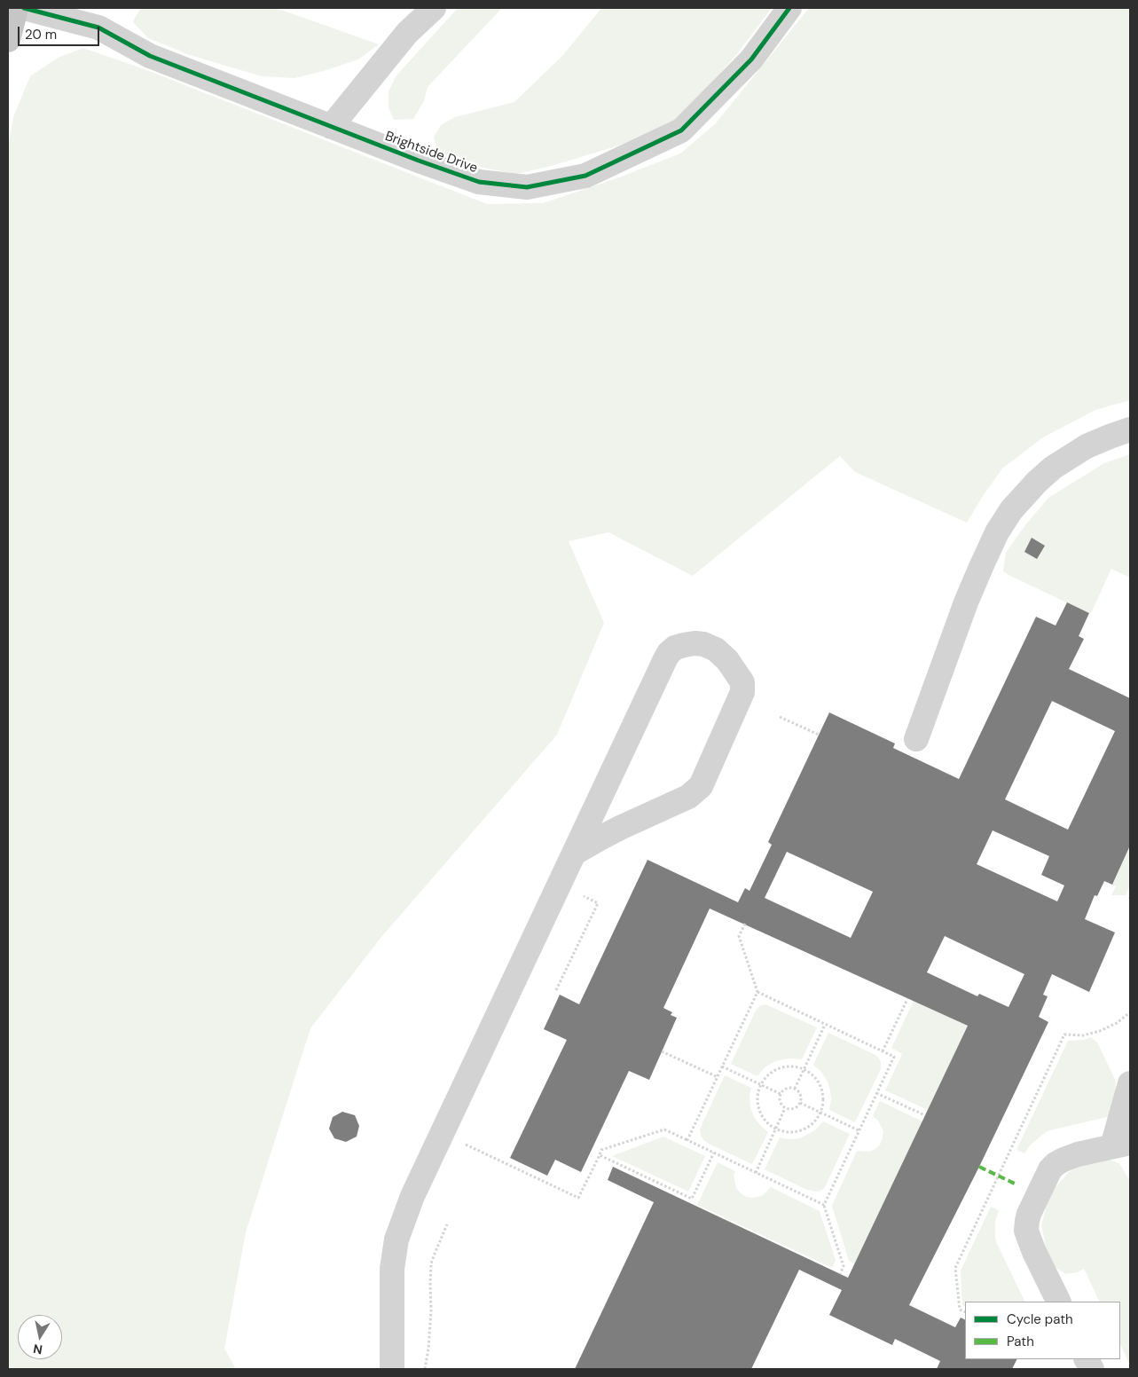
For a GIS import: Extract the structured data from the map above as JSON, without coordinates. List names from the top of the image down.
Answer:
{
  "streets": {
    "street": ["Brightside Drive"]
  },
  "legend": ["Cycle path", "Path"],
  "scale_bar": "20 m",
  "north": "bottom"
}
